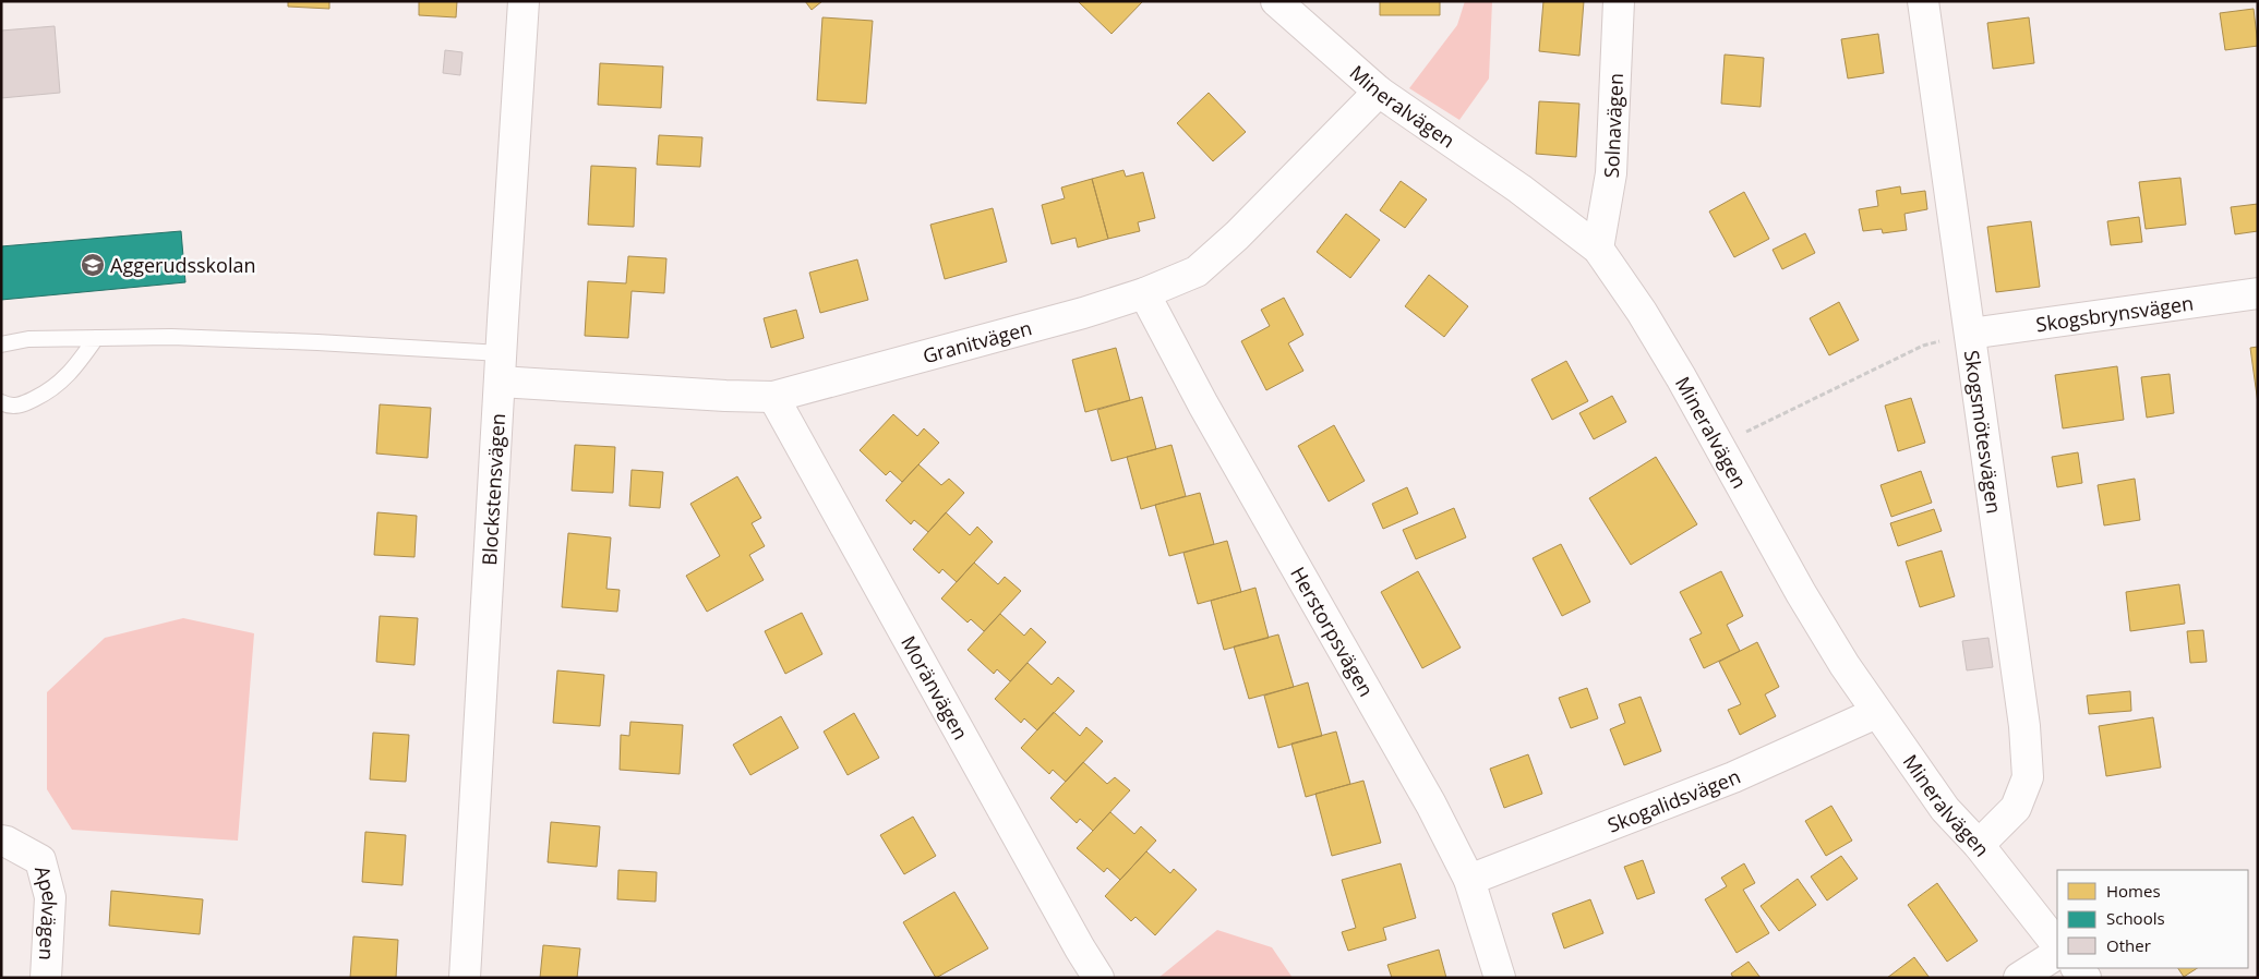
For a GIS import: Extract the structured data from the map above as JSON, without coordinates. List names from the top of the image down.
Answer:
{
  "streets": {
    "street": [
      "Mineralvägen",
      "Solnavägen",
      "Skogsbrynsvägen",
      "Granitvägen",
      "Skogsmötesvägen",
      "Blockstensvägen",
      "Herstorpsvägen",
      "Moränvägen",
      "Skogalidsvägen",
      "Apelvägen"
    ]
  },
  "crossings": [
    ["Mineralvägen", "Solnavägen"],
    ["Mineralvägen", "Granitvägen"],
    ["Mineralvägen", "Skogsmötesvägen"],
    ["Mineralvägen", "Skogalidsvägen"],
    ["Skogsbrynsvägen", "Skogsmötesvägen"],
    ["Granitvägen", "Blockstensvägen"],
    ["Granitvägen", "Herstorpsvägen"],
    ["Granitvägen", "Moränvägen"],
    ["Herstorpsvägen", "Skogalidsvägen"]
  ],
  "places": {
    "school or university": ["Aggerudsskolan"]
  },
  "legend": ["Homes", "Schools", "Other"]
}
